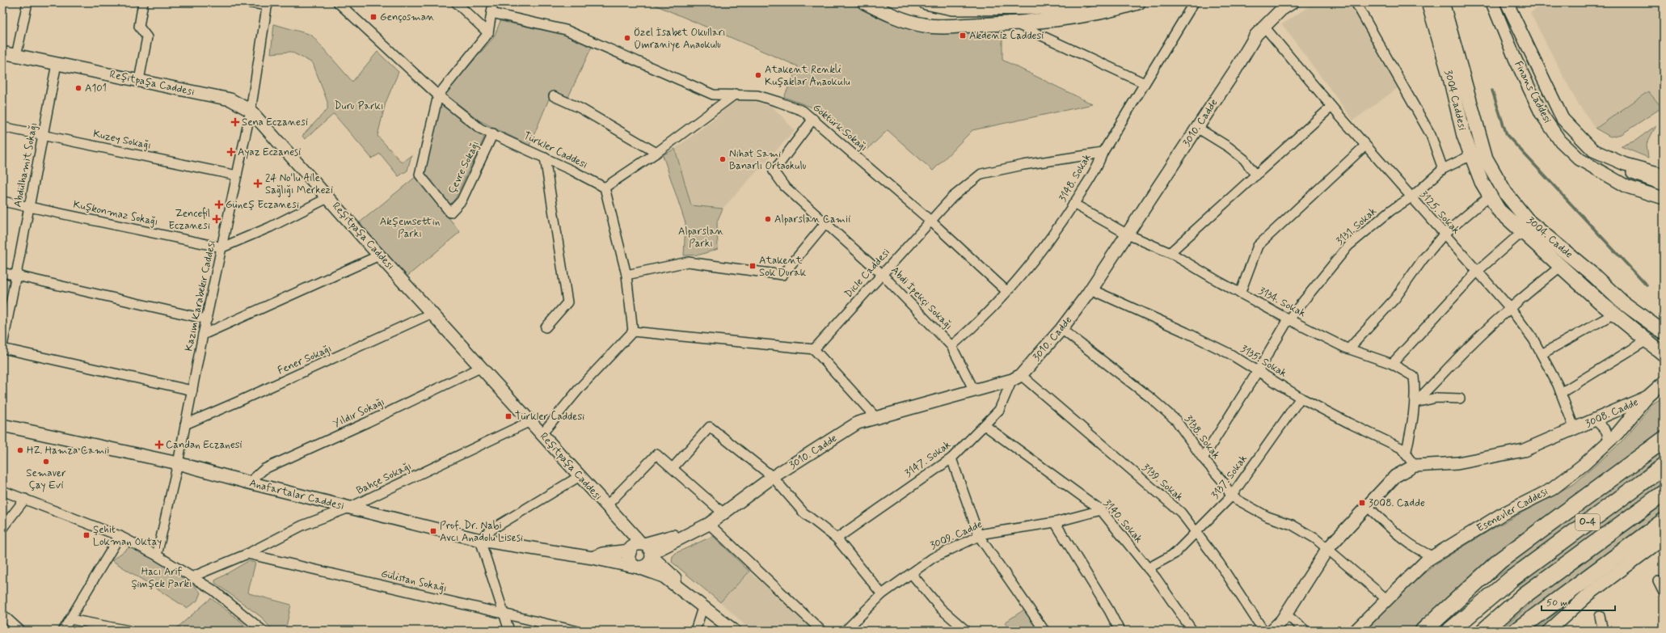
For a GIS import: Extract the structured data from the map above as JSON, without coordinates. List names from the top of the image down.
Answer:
{
  "streets": {
    "highway": ["O-4"],
    "main road": ["3004 Caddesi", "3004. Cadde"],
    "street": [
      "Reşitpaşa Caddesi",
      "Finans Caddesi",
      "3010. Cadde",
      "Göktürk Sokağı",
      "Kuzey Sokağı",
      "Türkler Caddesi",
      "Abdülhamit Sokağı",
      "Çevre Sokağı",
      "3148. Sokak",
      "3125. Sokak",
      "Kuşkonmaz Sokağı",
      "3131. Sokak",
      "Dicle Caddesi",
      "Kazım Karabekir Caddesi",
      "Abdi İpekçi Sokağı",
      "3134. Sokak",
      "Fener Sokağı",
      "3135. Sokak",
      "Yıldır Sokağı",
      "3008. Cadde",
      "3138. Sokak",
      "3147. Sokak",
      "3137. Sokak",
      "Bahçe Sokağı",
      "3139. Sokak",
      "Anafartalar Caddesi",
      "Esenevler Caddesi",
      "3140. Sokak",
      "3009. Cadde",
      "Gülistan Sokağı"
    ]
  },
  "crossings": [
    ["Reşitpaşa Caddesi", "3010. Cadde"],
    ["Reşitpaşa Caddesi", "Abdülhamit Sokağı"],
    ["Reşitpaşa Caddesi", "Kazım Karabekir Caddesi"],
    ["Reşitpaşa Caddesi", "Fener Sokağı"],
    ["Reşitpaşa Caddesi", "Yıldır Sokağı"],
    ["Reşitpaşa Caddesi", "Bahçe Sokağı"],
    ["Reşitpaşa Caddesi", "Anafartalar Caddesi"],
    ["3004 Caddesi", "3131. Sokak"],
    ["3004 Caddesi", "3004. Cadde"],
    ["3010. Cadde", "3125. Sokak"],
    ["3010. Cadde", "Abdi İpekçi Sokağı"],
    ["3010. Cadde", "3134. Sokak"],
    ["3010. Cadde", "3135. Sokak"],
    ["3010. Cadde", "3138. Sokak"],
    ["3010. Cadde", "3147. Sokak"],
    ["3010. Cadde", "3139. Sokak"],
    ["3010. Cadde", "Anafartalar Caddesi"],
    ["Göktürk Sokağı", "3148. Sokak"],
    ["Göktürk Sokağı", "Dicle Caddesi"],
    ["Göktürk Sokağı", "Abdi İpekçi Sokağı"],
    ["Kuzey Sokağı", "Abdülhamit Sokağı"],
    ["Kuzey Sokağı", "Kazım Karabekir Caddesi"],
    ["Türkler Caddesi", "Çevre Sokağı"],
    ["Abdülhamit Sokağı", "Kuşkonmaz Sokağı"],
    ["3148. Sokak", "Dicle Caddesi"],
    ["3148. Sokak", "Abdi İpekçi Sokağı"],
    ["3148. Sokak", "3134. Sokak"],
    ["3125. Sokak", "3131. Sokak"],
    ["3125. Sokak", "3008. Cadde"],
    ["Kuşkonmaz Sokağı", "Kazım Karabekir Caddesi"],
    ["3131. Sokak", "3134. Sokak"],
    ["3131. Sokak", "3135. Sokak"],
    ["3131. Sokak", "3138. Sokak"],
    ["Dicle Caddesi", "Abdi İpekçi Sokağı"],
    ["Kazım Karabekir Caddesi", "Fener Sokağı"],
    ["Kazım Karabekir Caddesi", "Anafartalar Caddesi"],
    ["3134. Sokak", "3135. Sokak"],
    ["3135. Sokak", "3008. Cadde"],
    ["3135. Sokak", "3137. Sokak"],
    ["Yıldır Sokağı", "Anafartalar Caddesi"],
    ["3008. Cadde", "Esenevler Caddesi"],
    ["3138. Sokak", "3137. Sokak"],
    ["3147. Sokak", "3139. Sokak"],
    ["3147. Sokak", "3140. Sokak"],
    ["3137. Sokak", "3139. Sokak"],
    ["3137. Sokak", "3140. Sokak"],
    ["Bahçe Sokağı", "Anafartalar Caddesi"],
    ["Bahçe Sokağı", "Gülistan Sokağı"],
    ["3140. Sokak", "3009. Cadde"]
  ],
  "parks": [
    "Duru Parkı",
    "Akşemsettin Parkı",
    "Alparslan Parkı",
    "Hacı Arif Şimşek Parkı"
  ],
  "places": {
    "transit": [
      "Gençosman",
      "Akdeniz Caddesi",
      "Atakent Sok Durak",
      "Türkler Caddesi",
      "3008. Cadde",
      "Prof. Dr. Nabi Avcı Anadolu Lisesi",
      "Şehit Lokman Oktay"
    ],
    "other": [
      "Özel İsabet Okulları Ümraniye Anaokulu",
      "Atakent Renkli Kuşaklar Anaokulu",
      "A101",
      "Nihat Sami Banarlı Ortaokulu",
      "Alparslan Camii",
      "HZ. Hamza Camii",
      "Semaver Çay Evi"
    ],
    "health": [
      "Sena Eczanesi",
      "Ayaz Eczanesi",
      "24 No'lu Aile Sağlığı Merkezi",
      "Güneş Eczanesi",
      "Zencefil Eczanesi",
      "Candan Eczanesi"
    ]
  },
  "scale_bar": "50 m"
}
